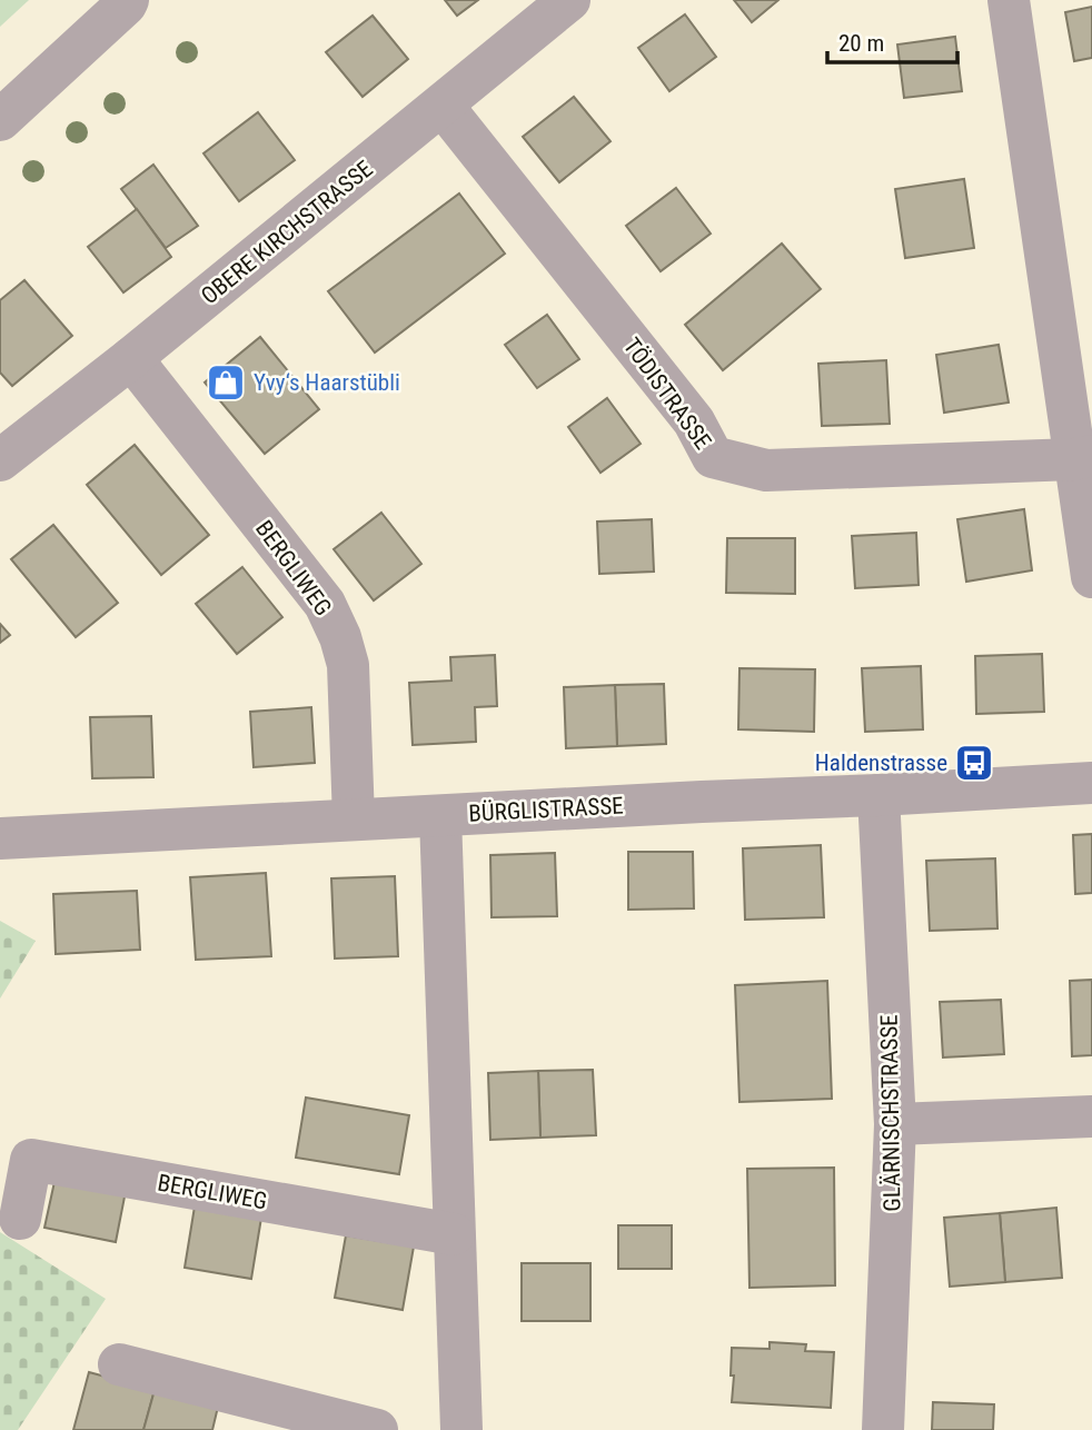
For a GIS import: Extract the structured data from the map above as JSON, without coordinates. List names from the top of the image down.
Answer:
{
  "streets": {
    "street": [
      "OBERE KIRCHSTRASSE",
      "TÖDISTRASSE",
      "BERGLIWEG",
      "BÜRGLISTRASSE",
      "GLÄRNISCHSTRASSE"
    ]
  },
  "crossings": [
    ["OBERE KIRCHSTRASSE", "TÖDISTRASSE"],
    ["OBERE KIRCHSTRASSE", "BERGLIWEG"],
    ["BERGLIWEG", "BÜRGLISTRASSE"],
    ["BÜRGLISTRASSE", "GLÄRNISCHSTRASSE"]
  ],
  "places": {
    "shop": ["Yvy‘s Haarstübli"],
    "bus stop": ["Haldenstrasse"]
  },
  "scale_bar": "20 m"
}
